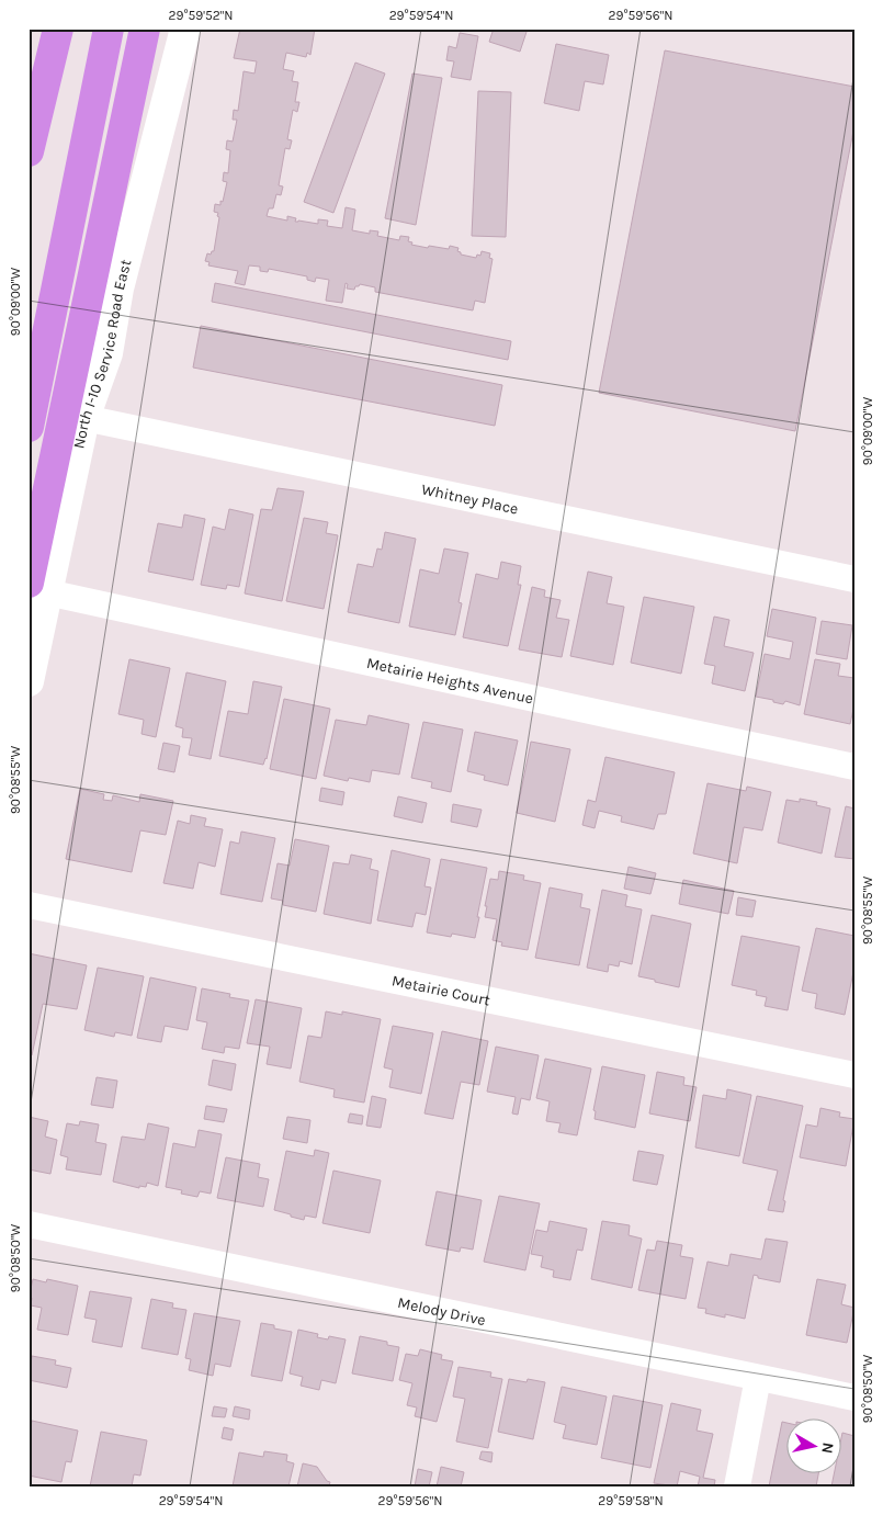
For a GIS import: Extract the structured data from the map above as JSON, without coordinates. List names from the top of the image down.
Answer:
{
  "streets": {
    "street": [
      "North I-10 Service Road East",
      "Whitney Place",
      "Metairie Heights Avenue",
      "Metairie Court",
      "Melody Drive"
    ]
  },
  "crossings": [
    ["North I-10 Service Road East", "Whitney Place"],
    ["North I-10 Service Road East", "Metairie Heights Avenue"]
  ],
  "north": "right",
  "coordinates": [
    "29°59'52\"N",
    "29°59'54\"N",
    "29°59'56\"N",
    "90°09'00\"W",
    "90°08'55\"W",
    "90°08'50\"W",
    "29°59'58\"N"
  ]
}
